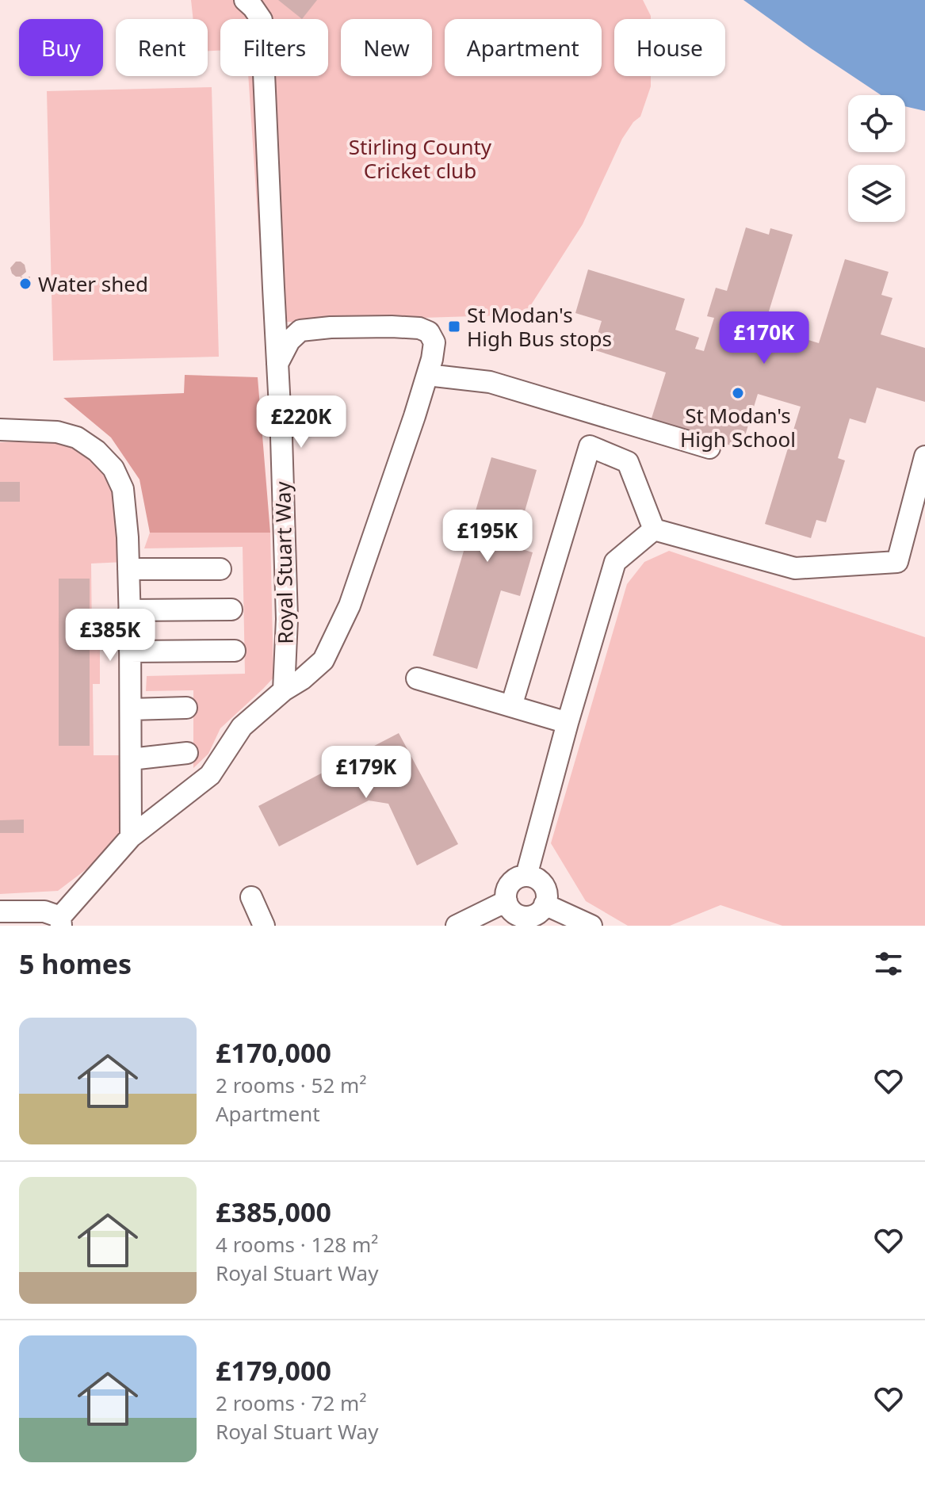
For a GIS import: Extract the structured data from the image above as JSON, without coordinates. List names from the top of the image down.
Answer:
{
  "streets": {
    "street": ["Royal Stuart Way"]
  },
  "parks": ["Stirling County Cricket club"],
  "places": {
    "other": ["Water shed", "St Modan's High School"],
    "transit": ["St Modan's High Bus stops"]
  },
  "page": {
    "chip": [
      "Buy",
      "Rent",
      "Filters",
      "New",
      "Apartment",
      "House"
    ],
    "price": [
      "£170K",
      "£220K",
      "£195K",
      "£385K",
      "£179K"
    ],
    "heading": "5 homes",
    "list": [
      {
        "name": "£170,000",
        "note": "2 rooms · 52 m² · Apartment"
      },
      {
        "name": "£385,000",
        "note": "4 rooms · 128 m² · Royal Stuart Way"
      },
      {
        "name": "£179,000",
        "note": "2 rooms · 72 m² · Royal Stuart Way"
      }
    ]
  }
}
